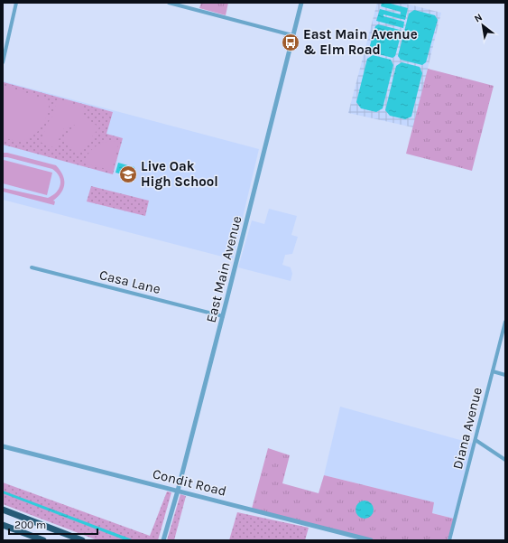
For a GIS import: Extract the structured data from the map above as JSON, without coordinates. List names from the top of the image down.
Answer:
{
  "streets": {
    "street": [
      "East Main Avenue",
      "Casa Lane",
      "Diana Avenue",
      "Condit Road"
    ]
  },
  "crossings": [
    ["East Main Avenue", "Casa Lane"],
    ["East Main Avenue", "Condit Road"]
  ],
  "places": {
    "bus stop": ["East Main Avenue & Elm Road"],
    "school or university": ["Live Oak High School"]
  },
  "scale_bar": "200 m",
  "north": "top left"
}
